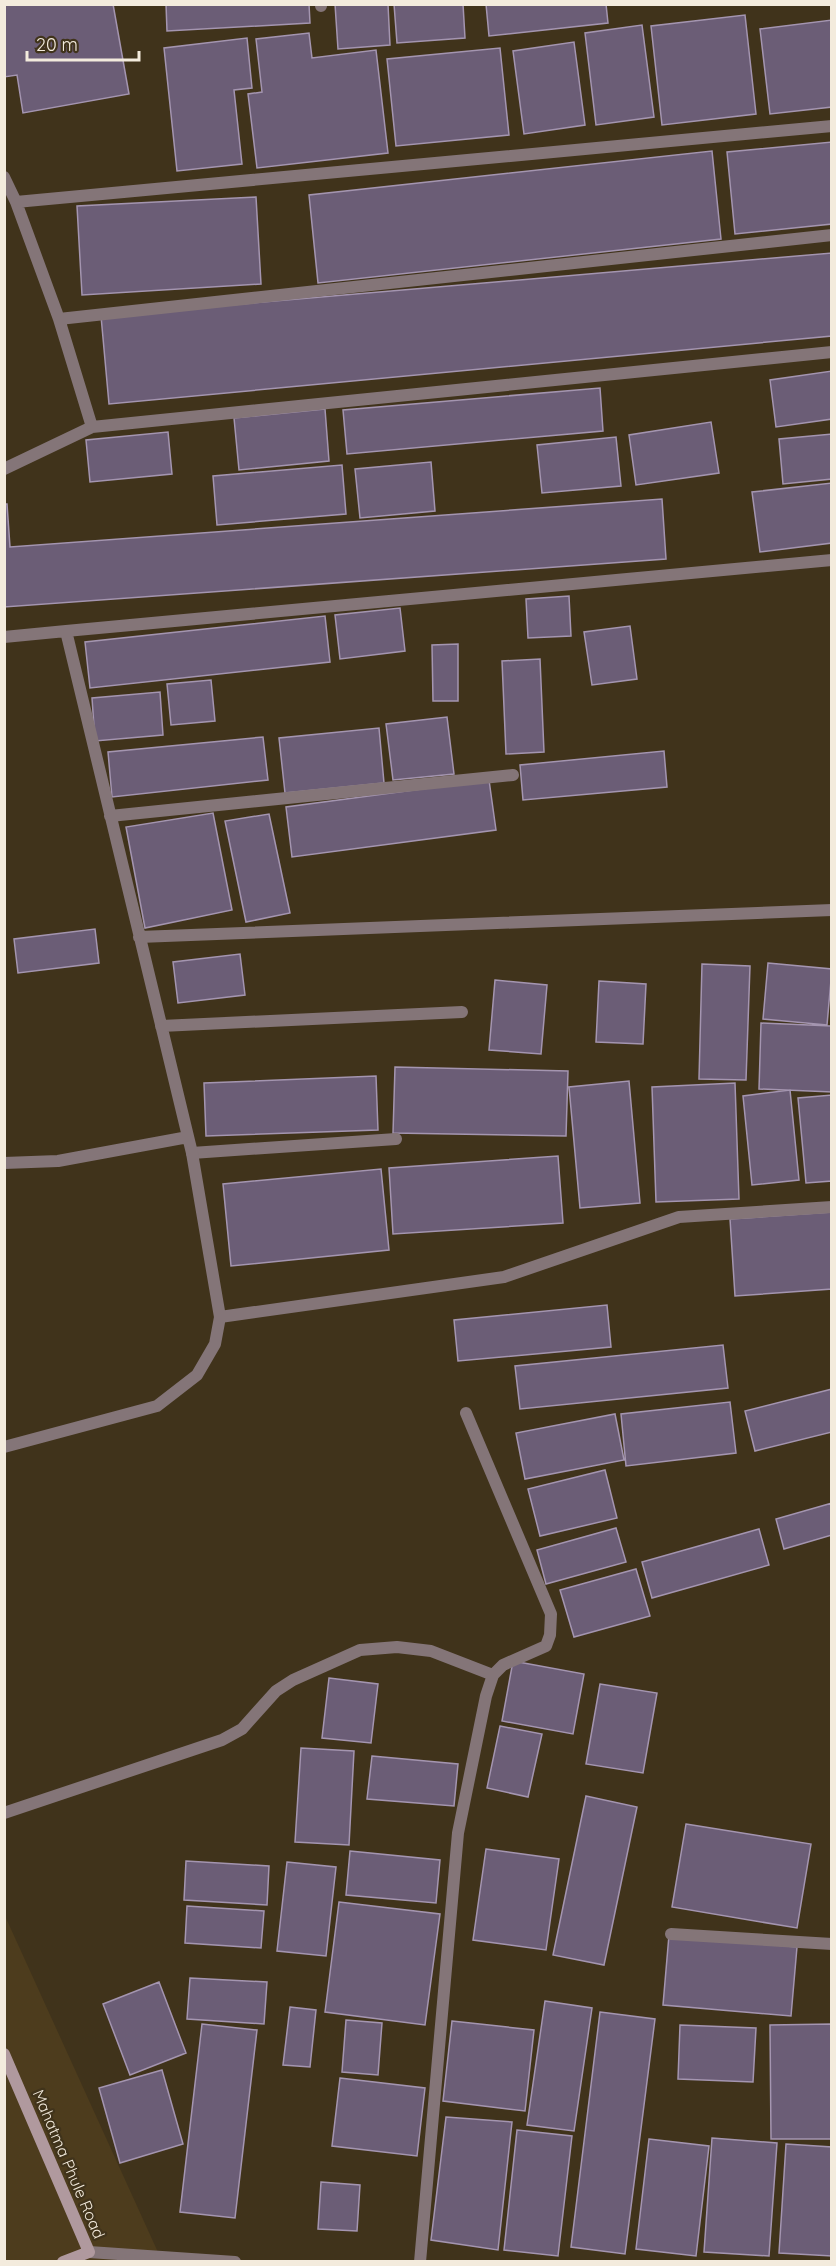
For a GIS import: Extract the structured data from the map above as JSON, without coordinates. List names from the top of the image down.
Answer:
{
  "streets": {
    "street": ["Mahatma Phule Road"]
  },
  "scale_bar": "20 m"
}
